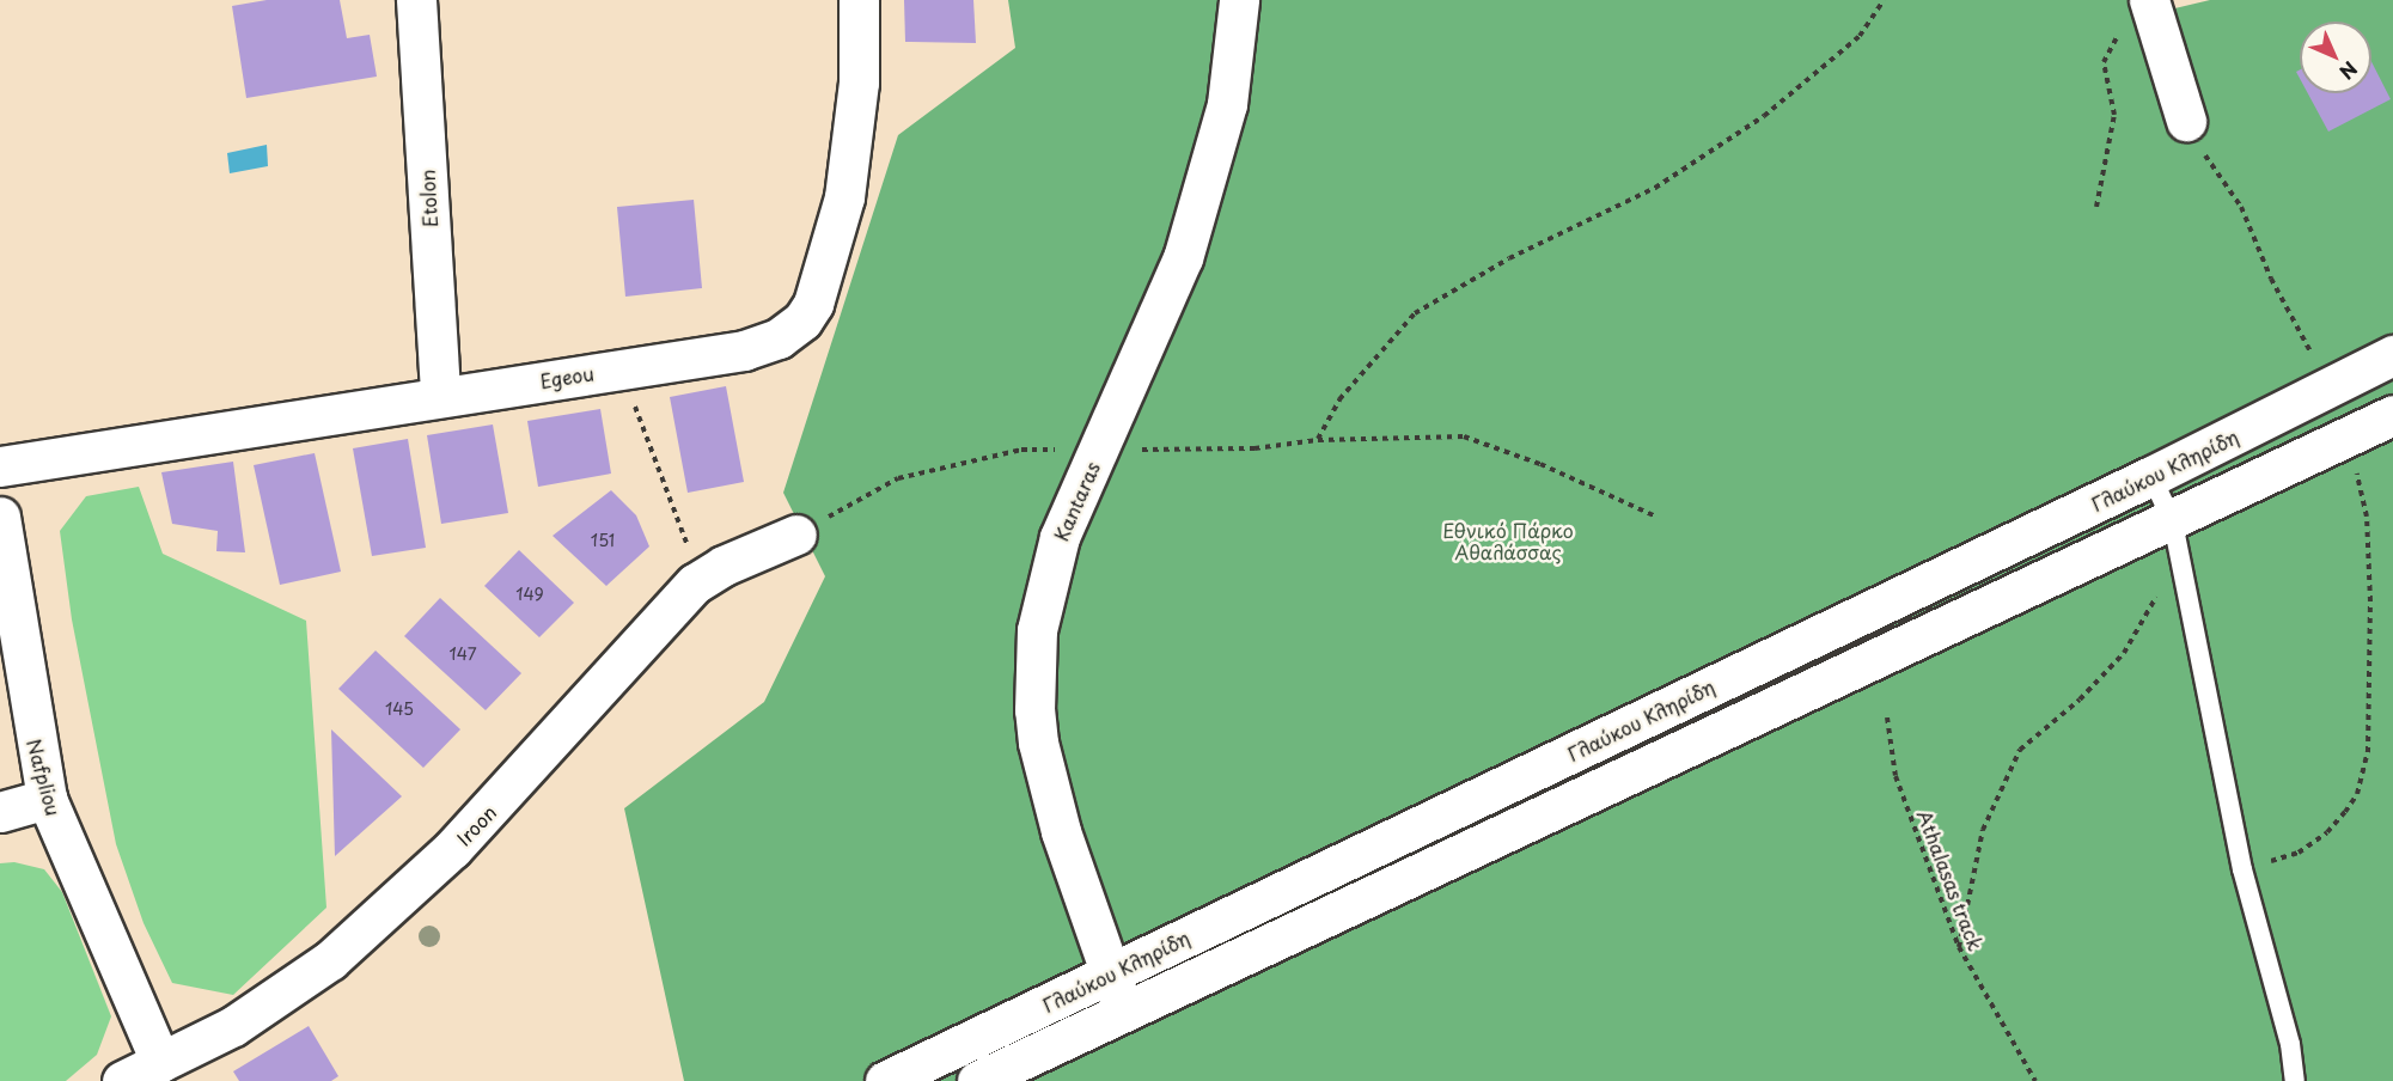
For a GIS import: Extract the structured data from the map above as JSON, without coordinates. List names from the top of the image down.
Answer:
{
  "streets": {
    "street": [
      "Etolon",
      "Egeou",
      "Γλαύκου Κληρίδη",
      "Kantaras",
      "Nafpliou",
      "Iroon"
    ],
    "path": ["Athalasas track"]
  },
  "crossings": [
    ["Etolon", "Egeou"],
    ["Γλαύκου Κληρίδη", "Kantaras"],
    ["Nafpliou", "Iroon"]
  ],
  "parks": ["Εθνικό Πάρκο Αθαλάσσας"],
  "house_numbers": [
    "151",
    "149",
    "147",
    "145"
  ],
  "north": "bottom right"
}
